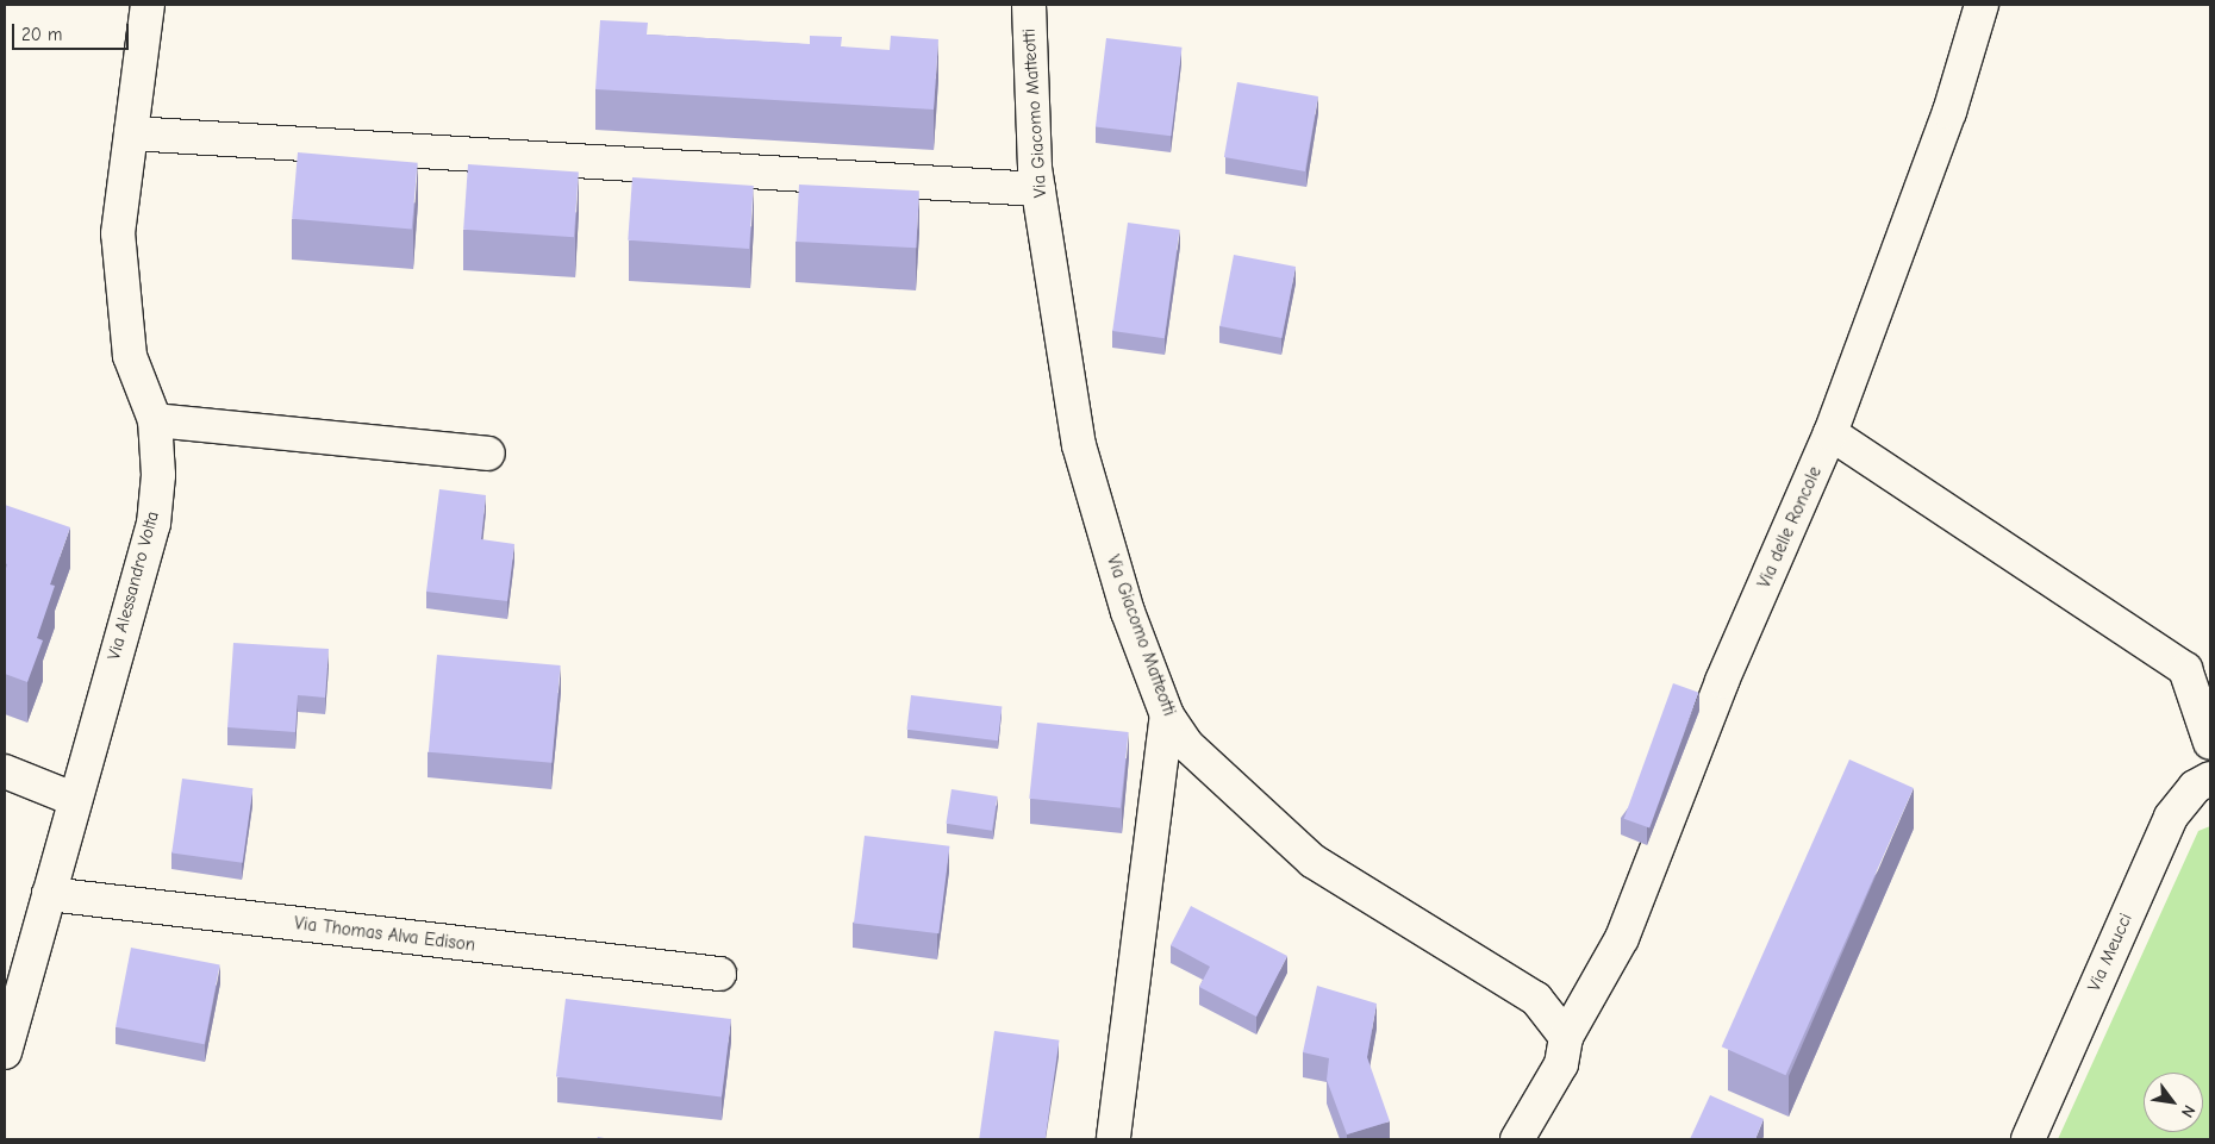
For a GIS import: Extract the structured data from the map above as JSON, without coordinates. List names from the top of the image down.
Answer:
{
  "streets": {
    "street": [
      "Via Giacomo Matteotti",
      "Via delle Roncole",
      "Via Alessandro Volta",
      "Via Thomas Alva Edison",
      "Via Meucci"
    ]
  },
  "crossings": [
    ["Via Giacomo Matteotti", "Via delle Roncole"],
    ["Via Alessandro Volta", "Via Thomas Alva Edison"]
  ],
  "scale_bar": "20 m",
  "north": "bottom right"
}
